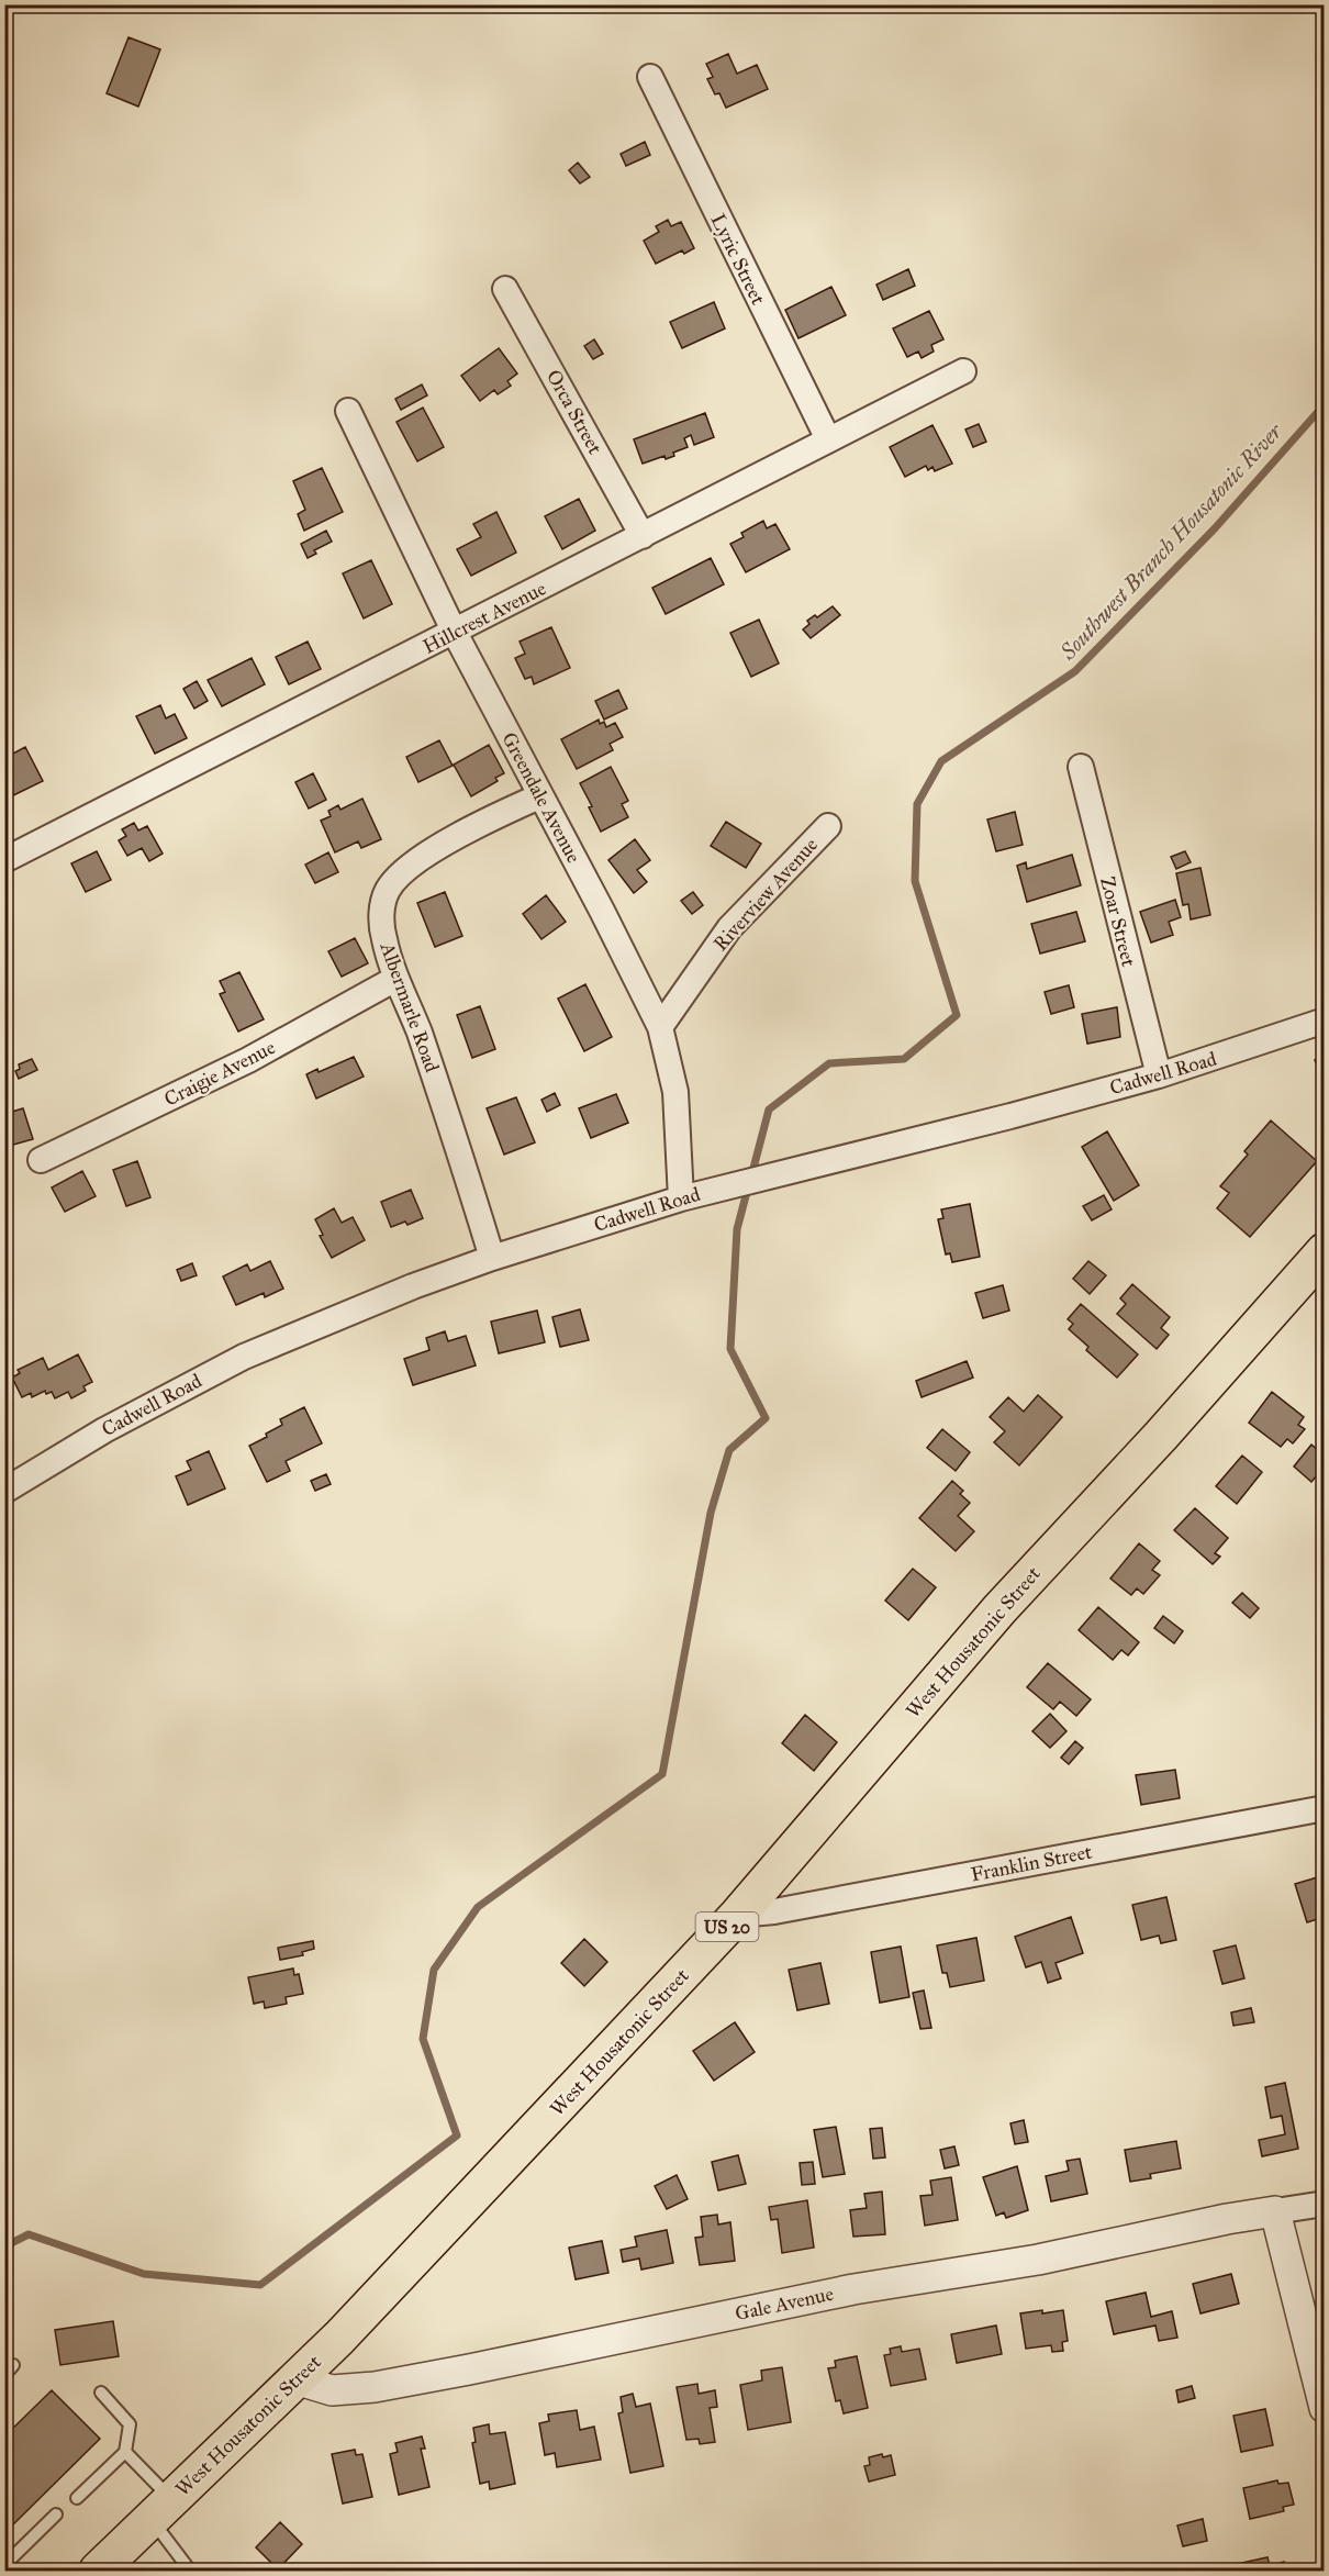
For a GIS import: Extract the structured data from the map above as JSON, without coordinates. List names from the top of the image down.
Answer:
{
  "streets": {
    "highway": ["West Housatonic Street", "US 20"],
    "street": [
      "Lyric Street",
      "Orca Street",
      "Hillcrest Avenue",
      "Greendale Avenue",
      "Riverview Avenue",
      "Zoar Street",
      "Albermarle Road",
      "Craigie Avenue",
      "Cadwell Road",
      "Franklin Street",
      "Gale Avenue"
    ]
  },
  "crossings": [
    ["Lyric Street", "Hillcrest Avenue"],
    ["Orca Street", "Hillcrest Avenue"],
    ["Hillcrest Avenue", "Greendale Avenue"],
    ["Greendale Avenue", "Riverview Avenue"],
    ["Greendale Avenue", "Albermarle Road"],
    ["Greendale Avenue", "Cadwell Road"],
    ["Zoar Street", "Cadwell Road"],
    ["Albermarle Road", "Craigie Avenue"],
    ["Albermarle Road", "Cadwell Road"],
    ["West Housatonic Street", "Franklin Street"],
    ["West Housatonic Street", "Gale Avenue"]
  ],
  "water": ["Southwest Branch Housatonic River"]
}
